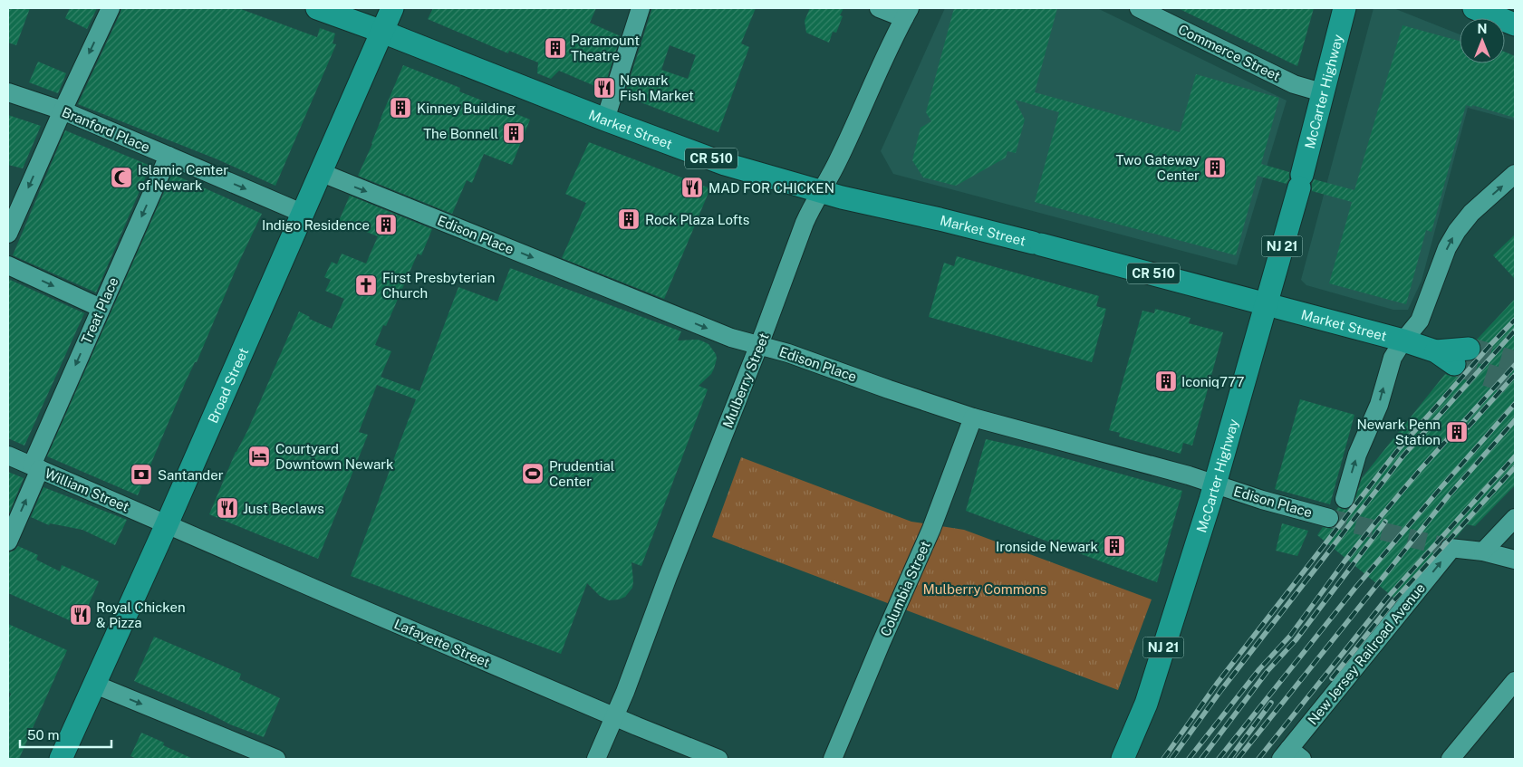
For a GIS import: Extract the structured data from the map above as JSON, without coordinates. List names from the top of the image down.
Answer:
{
  "streets": {
    "main road": [
      "McCarter Highway",
      "Market Street",
      "CR 510",
      "NJ 21",
      "Broad Street"
    ],
    "street": [
      "Commerce Street",
      "Branford Place",
      "Edison Place",
      "Treat Place",
      "Mulberry Street",
      "William Street",
      "Columbia Street",
      "Lafayette Street",
      "New Jersey Railroad Avenue"
    ]
  },
  "crossings": [
    ["Commerce Street", "McCarter Highway"],
    ["McCarter Highway", "Market Street"],
    ["McCarter Highway", "Edison Place"],
    ["Market Street", "Mulberry Street"],
    ["Market Street", "Broad Street"],
    ["Branford Place", "Treat Place"],
    ["Branford Place", "Broad Street"],
    ["Edison Place", "Mulberry Street"],
    ["Edison Place", "Broad Street"],
    ["Edison Place", "Columbia Street"],
    ["Treat Place", "William Street"],
    ["Mulberry Street", "Lafayette Street"],
    ["Broad Street", "William Street"],
    ["Broad Street", "Lafayette Street"],
    ["William Street", "Lafayette Street"]
  ],
  "one_way": ["Branford Place", "Edison Place"],
  "parks": ["Mulberry Commons"],
  "places": {
    "building": [
      "Paramount Theatre",
      "Kinney Building",
      "The Bonnell",
      "Two Gateway Center",
      "Rock Plaza Lofts",
      "Indigo Residence",
      "Iconiq777",
      "Newark Penn Station",
      "Ironside Newark"
    ],
    "restaurant": [
      "Newark Fish Market",
      "MAD FOR CHICKEN",
      "Just Beclaws",
      "Royal Chicken & Pizza"
    ],
    "mosque": ["Islamic Center of Newark"],
    "church": ["First Presbyterian Church"],
    "hotel": ["Courtyard Downtown Newark"],
    "sports": ["Prudential Center"],
    "bank": ["Santander"]
  },
  "scale_bar": "50 m",
  "north": "top"
}
